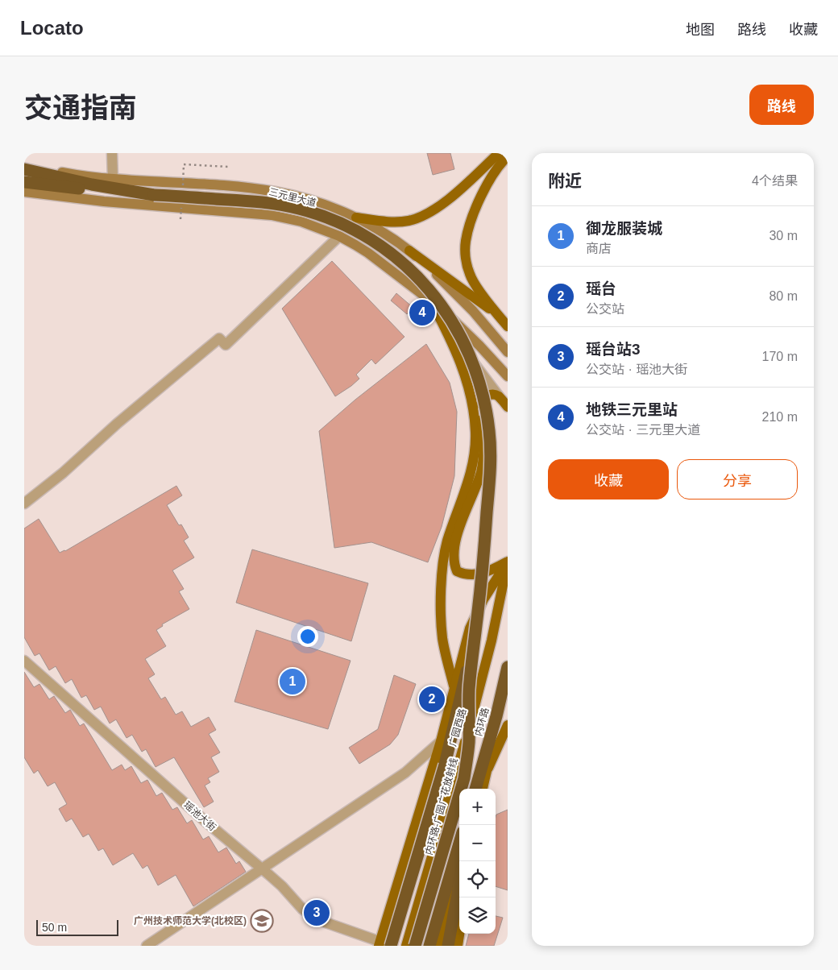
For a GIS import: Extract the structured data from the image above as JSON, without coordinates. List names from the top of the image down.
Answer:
{
  "streets": {
    "highway": ["内环路", "内环路-广园广花放射线"],
    "main road": ["三元里大道", "广园西路"],
    "street": ["瑶池大街"]
  },
  "places": {
    "school or university": ["广州技术师范大学(北校区)"]
  },
  "scale_bar": "50 m",
  "page": {
    "header": "Locato",
    "nav": ["地图", "路线", "收藏"],
    "title": "交通指南",
    "buttons": [
      "路线",
      ["收藏", "分享"]
    ],
    "heading": ["附近", "4个结果"],
    "list": [
      {
        "mark": "1",
        "name": "御龙服装城",
        "note": "商店",
        "value": "30 m"
      },
      {
        "mark": "2",
        "name": "瑶台",
        "note": "公交站",
        "value": "80 m"
      },
      {
        "mark": "3",
        "name": "瑶台站3",
        "note": "公交站 · 瑶池大街",
        "value": "170 m"
      },
      {
        "mark": "4",
        "name": "地铁三元里站",
        "note": "公交站 · 三元里大道",
        "value": "210 m"
      }
    ],
    "pins": [
      "4",
      "1",
      "2",
      "3"
    ],
    "map_buttons": ["+", "−"],
    "scale": "50 m"
  }
}
